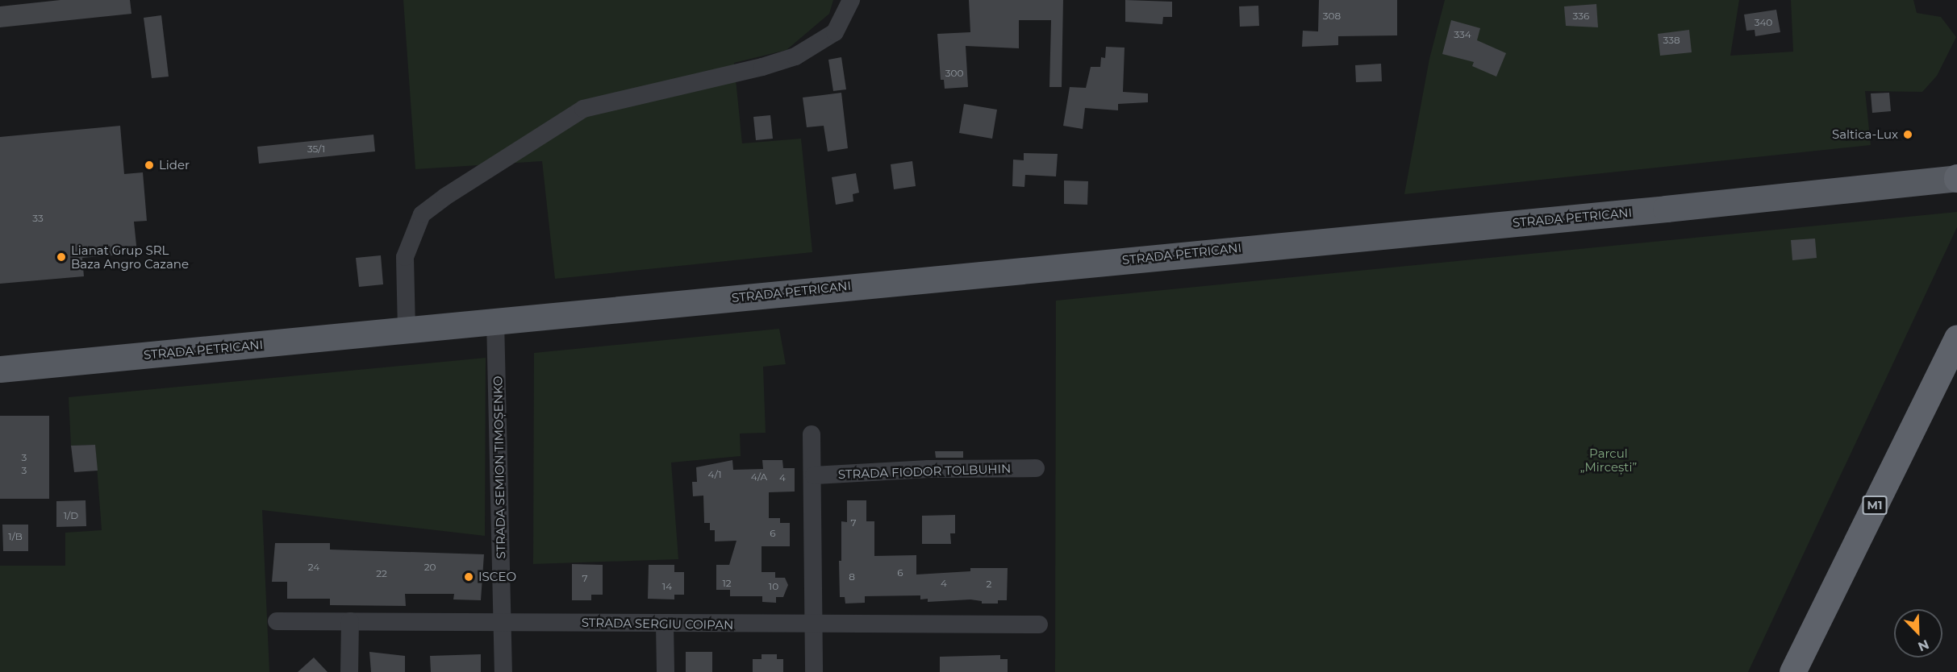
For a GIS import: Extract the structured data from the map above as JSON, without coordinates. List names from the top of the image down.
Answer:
{
  "streets": {
    "highway": ["M1"],
    "main road": ["STRADA PETRICANI"],
    "street": ["STRADA SEMION TIMOȘENKO", "STRADA FIODOR TOLBUHIN", "STRADA SERGIU COIPAN"]
  },
  "crossings": [
    ["STRADA PETRICANI", "STRADA SEMION TIMOȘENKO"],
    ["STRADA SEMION TIMOȘENKO", "STRADA SERGIU COIPAN"]
  ],
  "parks": ["Parcul „Mircești”"],
  "places": [
    "Saltica-Lux",
    "Lider",
    "Lianat Grup SRL Baza Angro Cazane",
    "ISCEO"
  ],
  "house_numbers": [
    "308",
    "336",
    "340",
    "334",
    "338",
    "300",
    "35/1",
    "33",
    "3",
    "3",
    "4/1",
    "4/A",
    "4",
    "1/D",
    "7",
    "6",
    "1/B",
    "24",
    "20",
    "6",
    "22",
    "8",
    "7",
    "12",
    "4",
    "2",
    "14",
    "10"
  ],
  "north": "bottom right"
}
